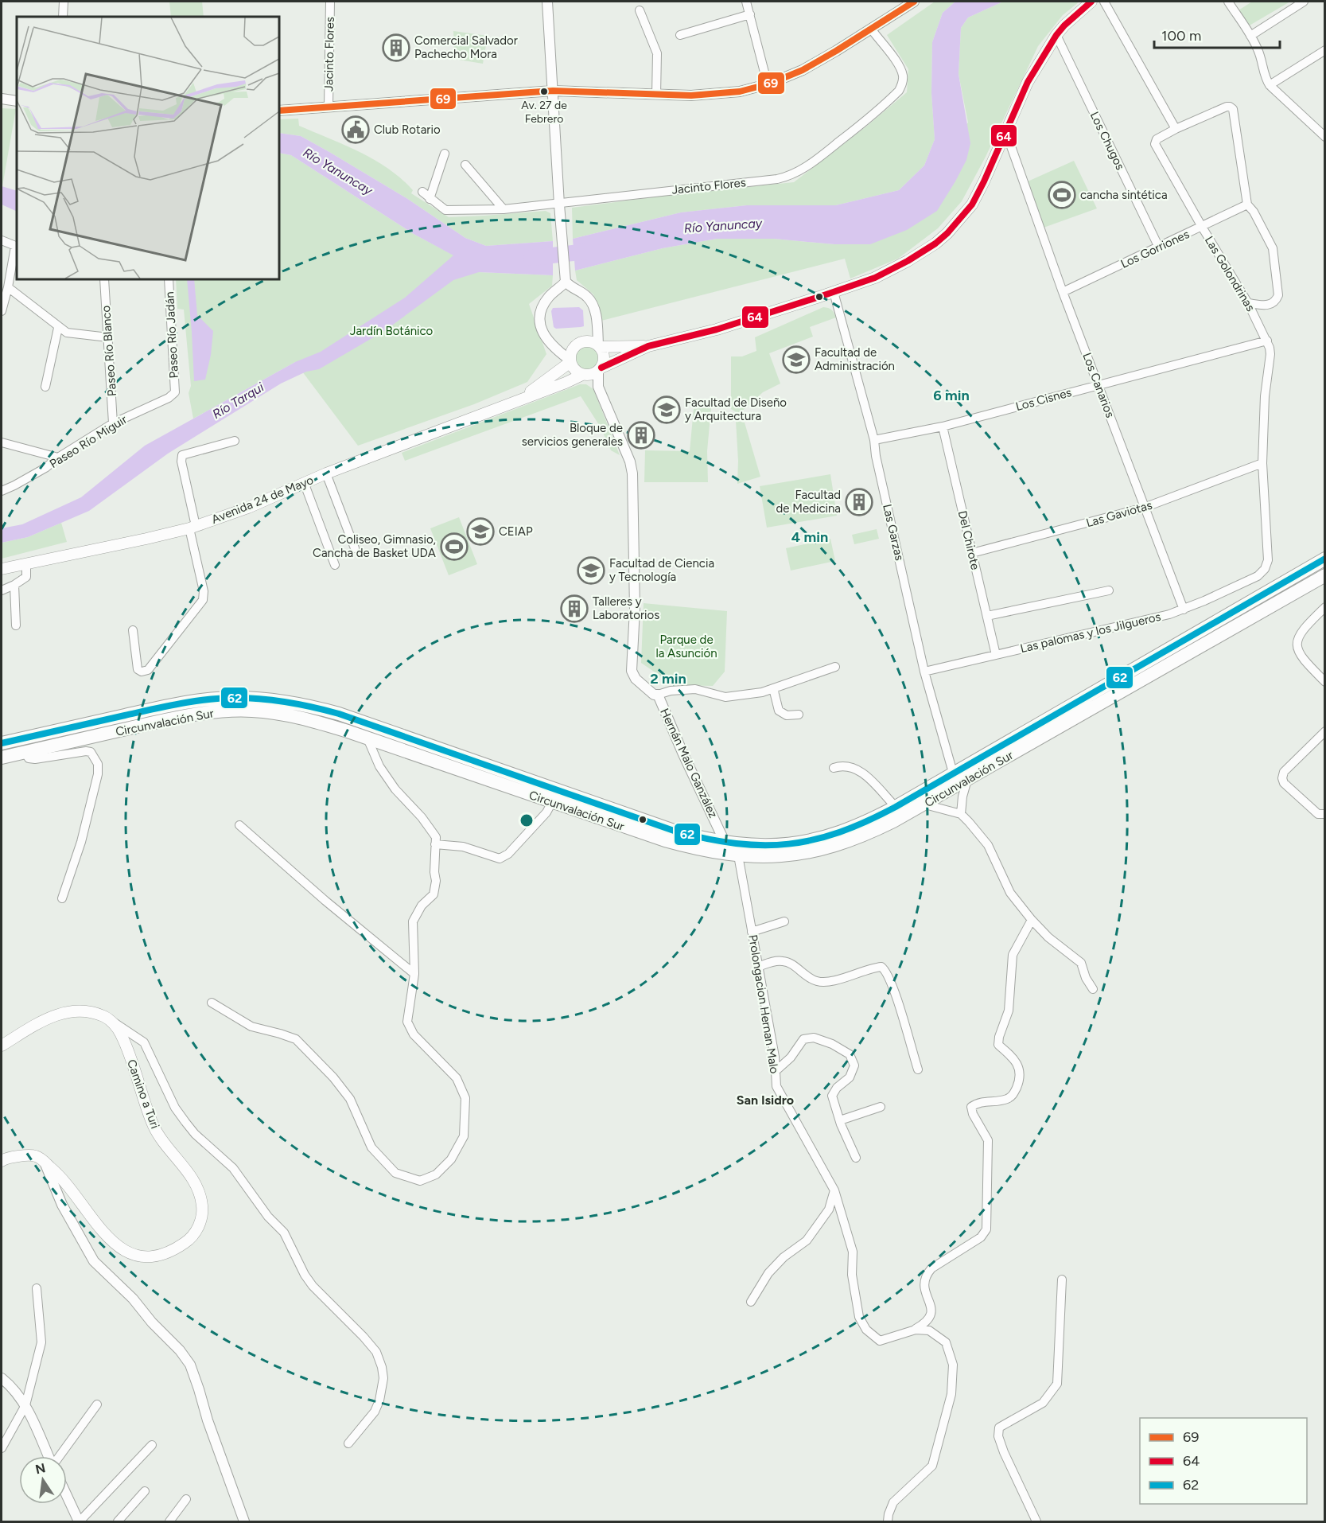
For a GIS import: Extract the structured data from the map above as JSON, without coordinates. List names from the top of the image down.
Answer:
{
  "streets": {
    "highway": ["Circunvalación Sur"],
    "main road": ["Avenida 24 de Mayo", "Camino a Turi"],
    "street": [
      "Jacinto Flores",
      "Los Chugos",
      "Los Gorriones",
      "Las Golondrinas",
      "Paseo Río Jadán",
      "Paseo Río Blanco",
      "Los Canarios",
      "Los Cisnes",
      "Paseo Río Miguir",
      "Las Gaviotas",
      "Las Garzas",
      "Del Chirote",
      "Las palomas y los Jilgueros",
      "Hernán Malo Ganzález",
      "Prolongacion Hernan Malo"
    ]
  },
  "crossings": [
    ["Los Chugos", "Los Gorriones"],
    ["Los Gorriones", "Las Golondrinas"],
    ["Los Gorriones", "Los Canarios"],
    ["Las Golondrinas", "Los Cisnes"],
    ["Las Golondrinas", "Las Gaviotas"],
    ["Las Golondrinas", "Las palomas y los Jilgueros"],
    ["Paseo Río Jadán", "Paseo Río Miguir"],
    ["Paseo Río Blanco", "Paseo Río Miguir"],
    ["Los Canarios", "Los Cisnes"],
    ["Los Canarios", "Las Gaviotas"],
    ["Los Canarios", "Las palomas y los Jilgueros"],
    ["Los Cisnes", "Las Garzas"],
    ["Los Cisnes", "Del Chirote"],
    ["Avenida 24 de Mayo", "Hernán Malo Ganzález"],
    ["Las Gaviotas", "Del Chirote"],
    ["Las Garzas", "Las palomas y los Jilgueros"],
    ["Las Garzas", "Circunvalación Sur"],
    ["Del Chirote", "Las palomas y los Jilgueros"],
    ["Circunvalación Sur", "Hernán Malo Ganzález"],
    ["Circunvalación Sur", "Prolongacion Hernan Malo"]
  ],
  "districts": ["San Isidro"],
  "water": ["Río Yanuncay", "Río Tarqui"],
  "parks": ["Jardín Botánico", "Parque de la Asunción"],
  "places": {
    "building": [
      "Comercial Salvador Pachecho Mora",
      "Bloque de servicios generales",
      "Facultad de Medicina",
      "Talleres y Laboratorios"
    ],
    "other": ["Av. 27 de Febrero"],
    "public building": ["Club Rotario"],
    "sports": ["cancha sintética", "Coliseo, Gimnasio, Cancha de Basket UDA"],
    "school or university": [
      "Facultad de Administración",
      "Facultad de Diseño y Arquitectura",
      "CEIAP",
      "Facultad de Ciencia y Tecnología"
    ]
  },
  "lines": ["transit line 69", "transit line 64", "transit line 62"],
  "legend": ["69", "64", "62"],
  "scale_bar": "100 m",
  "north": "top",
  "rings": ["6 min", "4 min", "2 min"]
}
